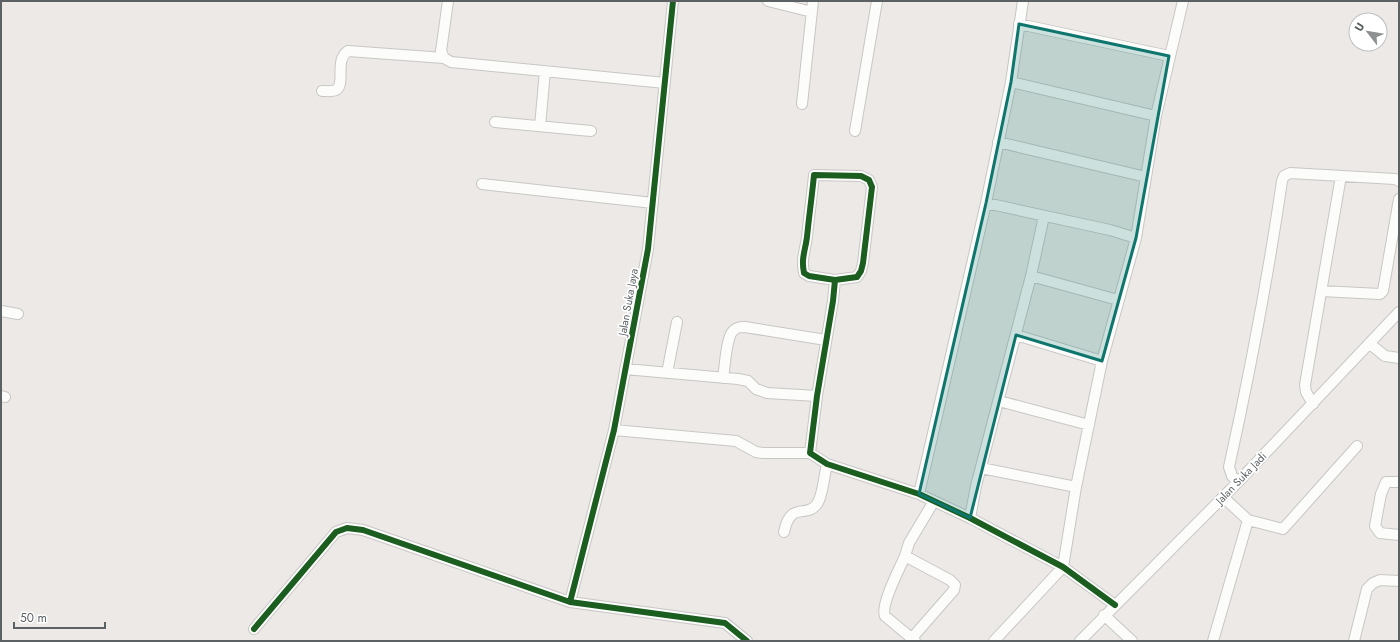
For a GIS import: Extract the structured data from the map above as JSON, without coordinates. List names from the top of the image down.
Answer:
{
  "streets": {
    "street": ["Jalan Suka Jaya", "Jalan Suka Jadi"]
  },
  "scale_bar": "50 m",
  "north": "top left"
}
